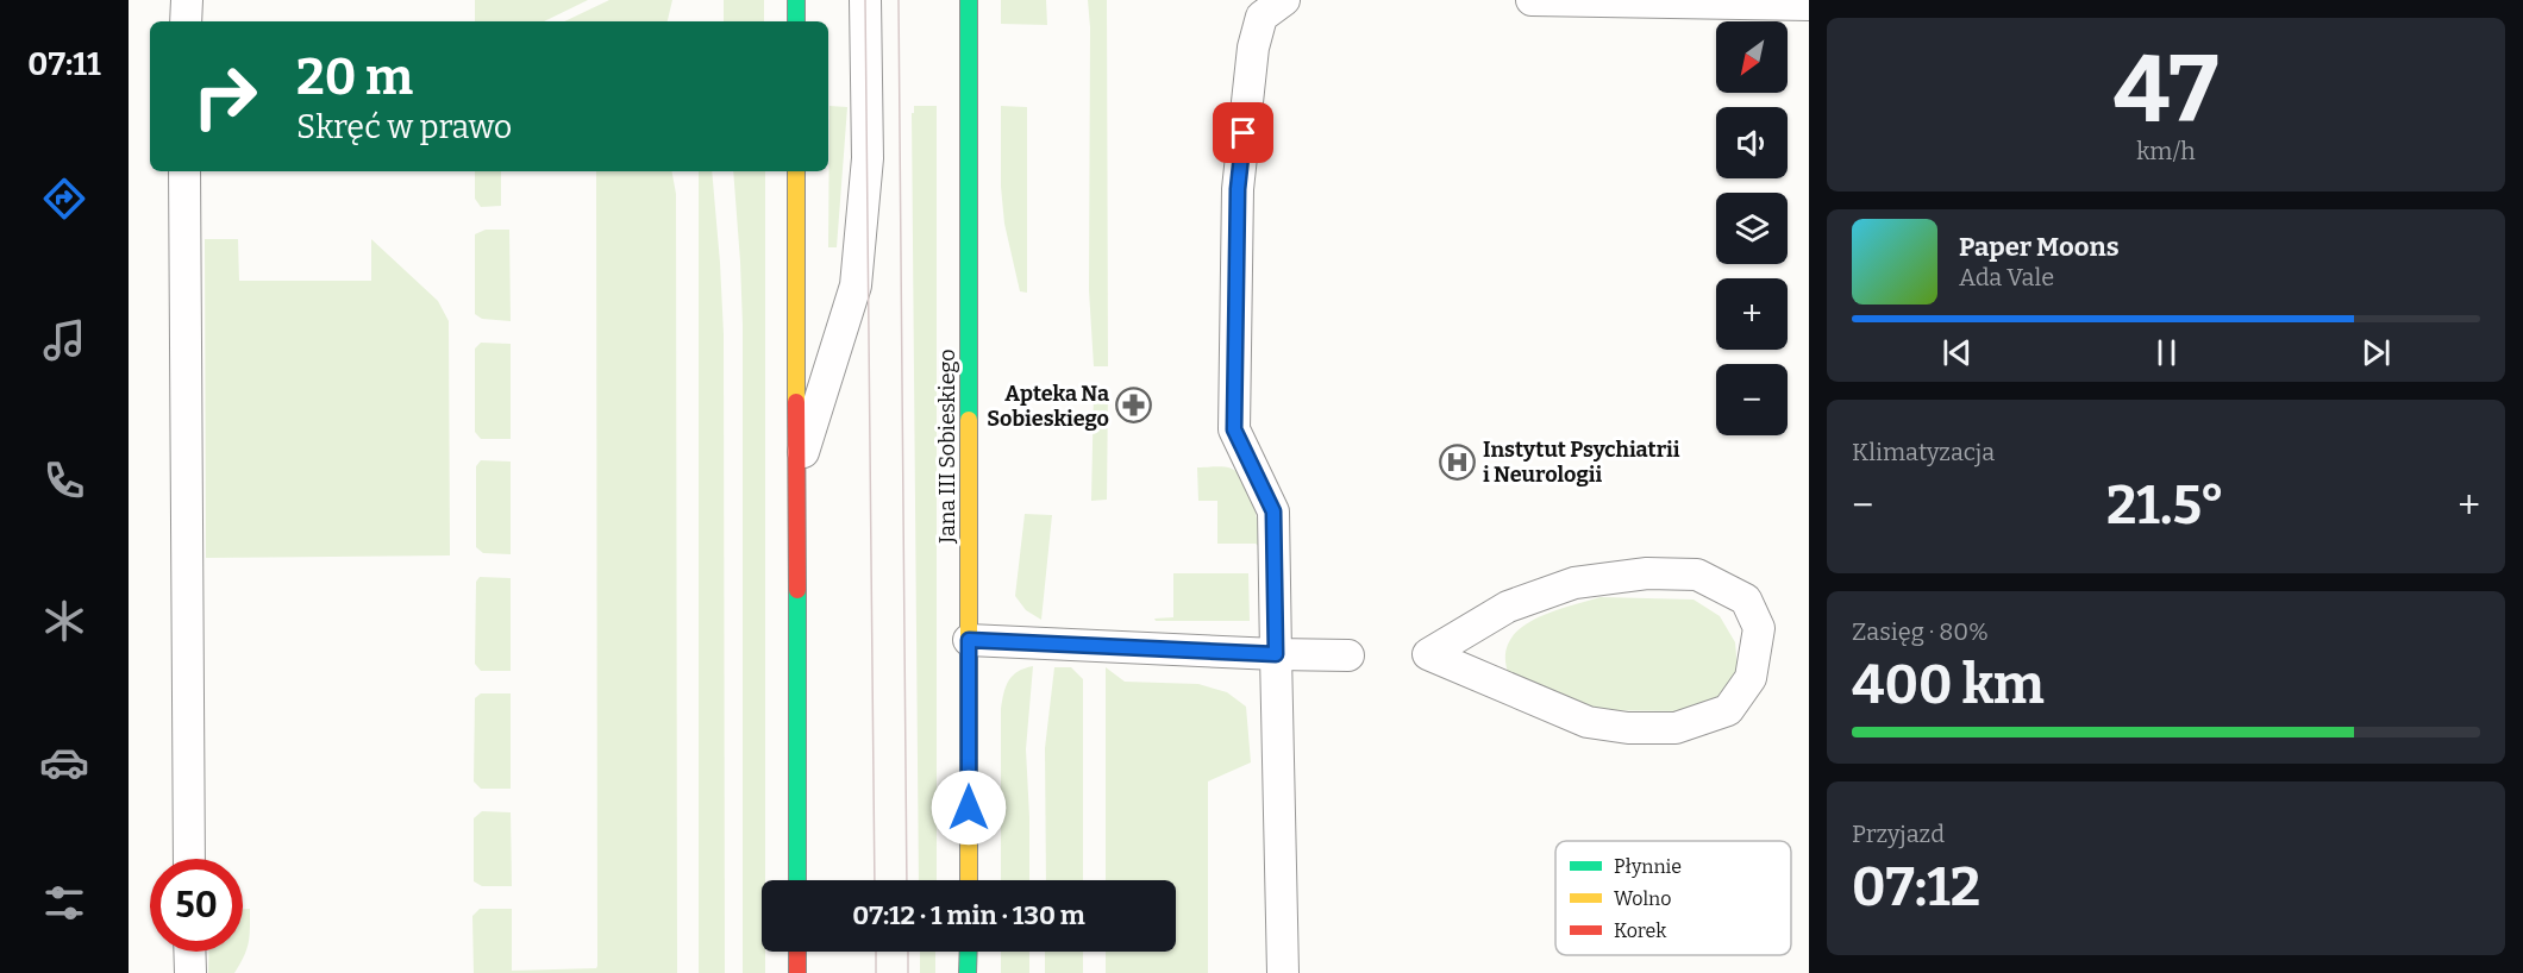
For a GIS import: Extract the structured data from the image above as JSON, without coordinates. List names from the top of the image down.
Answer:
{
  "streets": {
    "main road": ["Jana III Sobieskiego"]
  },
  "places": {
    "pharmacy": ["Apteka Na Sobieskiego"],
    "hospital": ["Instytut Psychiatrii i Neurologii"]
  },
  "legend": ["Płynnie", "Wolno", "Korek"],
  "north": "bottom left",
  "page": {
    "tabs": "07:11",
    "tile": [
      ["47", "km/h"],
      "Klimatyzacja",
      ["Zasięg · 80%", "400 km"],
      ["Przyjazd", "07:12"]
    ],
    "map_buttons": ["+", "−"],
    "turn": ["20 m", "Skręć w prawo"],
    "song": ["Paper Moons", "Ada Vale"],
    "heat": ["−", "21.5°", "+"],
    "limit": "50",
    "trip": "07:12 · 1 min · 130 m"
  }
}
